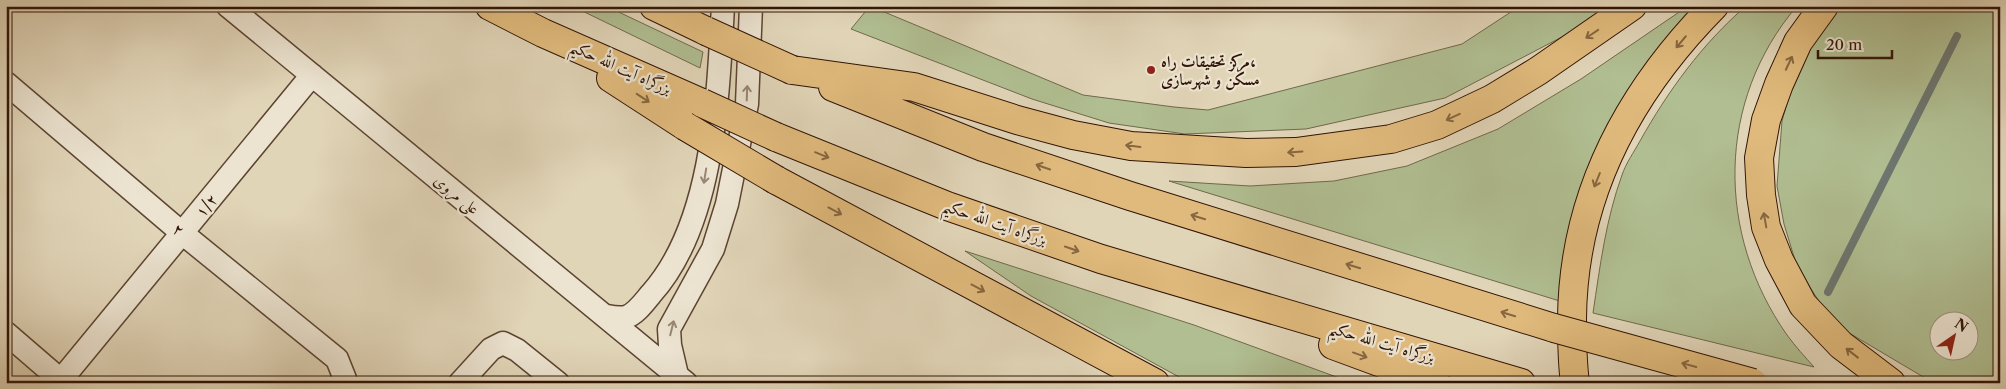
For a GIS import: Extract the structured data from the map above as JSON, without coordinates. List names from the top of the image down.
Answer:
{
  "streets": {
    "highway": ["بزرگراه آیت الله حکیم"],
    "street": ["علی مروی", "۱/۲", "۲"]
  },
  "crossings": [
    ["علی مروی", "۱/۲"],
    ["۱/۲", "۲"]
  ],
  "places": ["مرکز تحقیقات راه، مسکن و شهرسازی"],
  "scale_bar": "20 m",
  "north": "top right"
}
